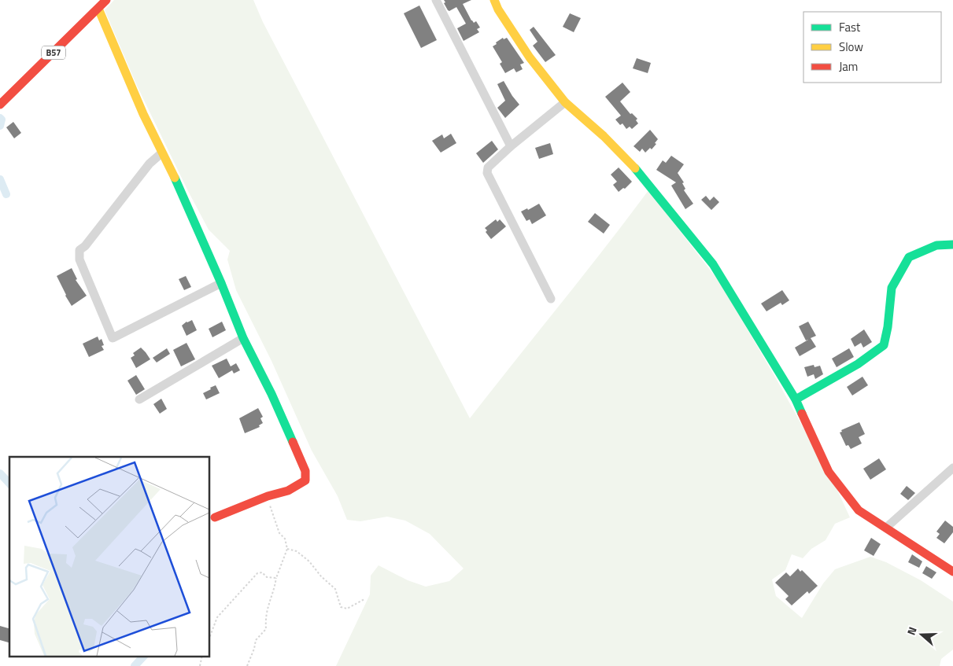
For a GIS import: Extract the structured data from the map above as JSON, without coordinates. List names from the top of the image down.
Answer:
{
  "streets": {
    "street": ["B57"]
  },
  "legend": ["Fast", "Slow", "Jam"],
  "north": "left"
}
